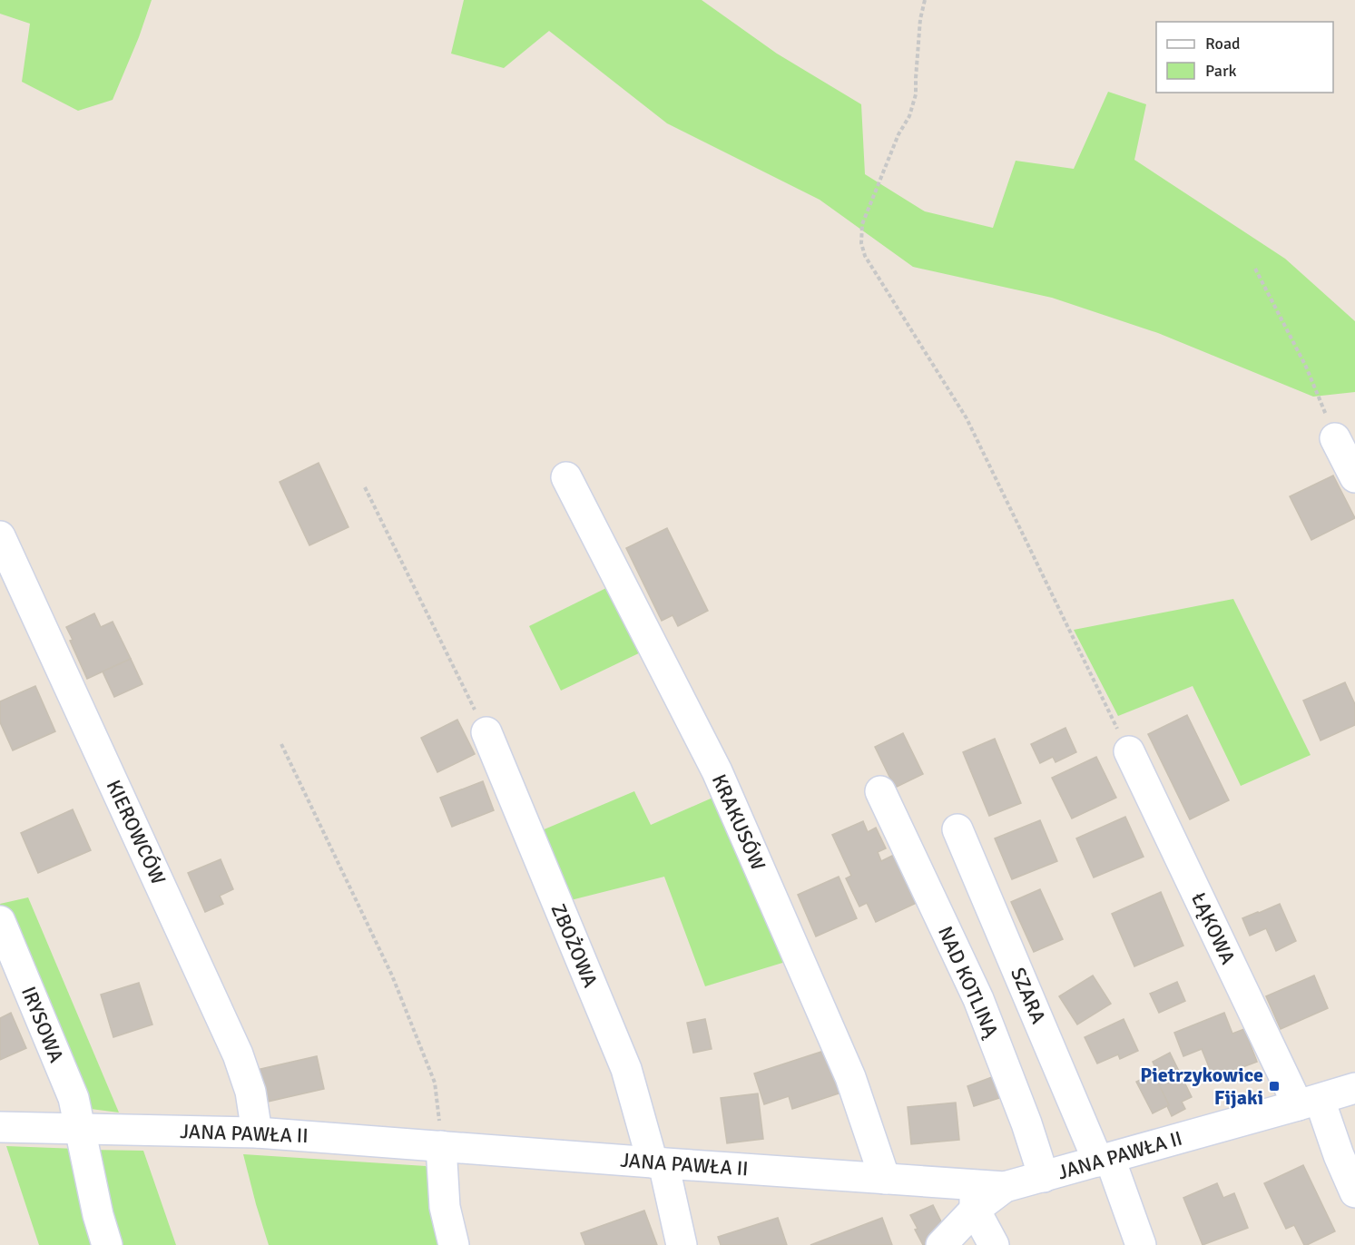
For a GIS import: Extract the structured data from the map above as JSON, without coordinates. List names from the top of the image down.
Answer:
{
  "streets": {
    "street": [
      "KRAKUSÓW",
      "KIEROWCÓW",
      "ŁĄKOWA",
      "ZBOŻOWA",
      "NAD KOTLINĄ",
      "SZARA",
      "IRYSOWA",
      "JANA PAWŁA II"
    ]
  },
  "crossings": [
    ["KRAKUSÓW", "JANA PAWŁA II"],
    ["KIEROWCÓW", "JANA PAWŁA II"],
    ["ŁĄKOWA", "JANA PAWŁA II"],
    ["ZBOŻOWA", "JANA PAWŁA II"],
    ["NAD KOTLINĄ", "JANA PAWŁA II"],
    ["SZARA", "JANA PAWŁA II"],
    ["IRYSOWA", "JANA PAWŁA II"]
  ],
  "places": {
    "transit": ["Pietrzykowice Fijaki"]
  },
  "legend": ["Road", "Park"]
}
